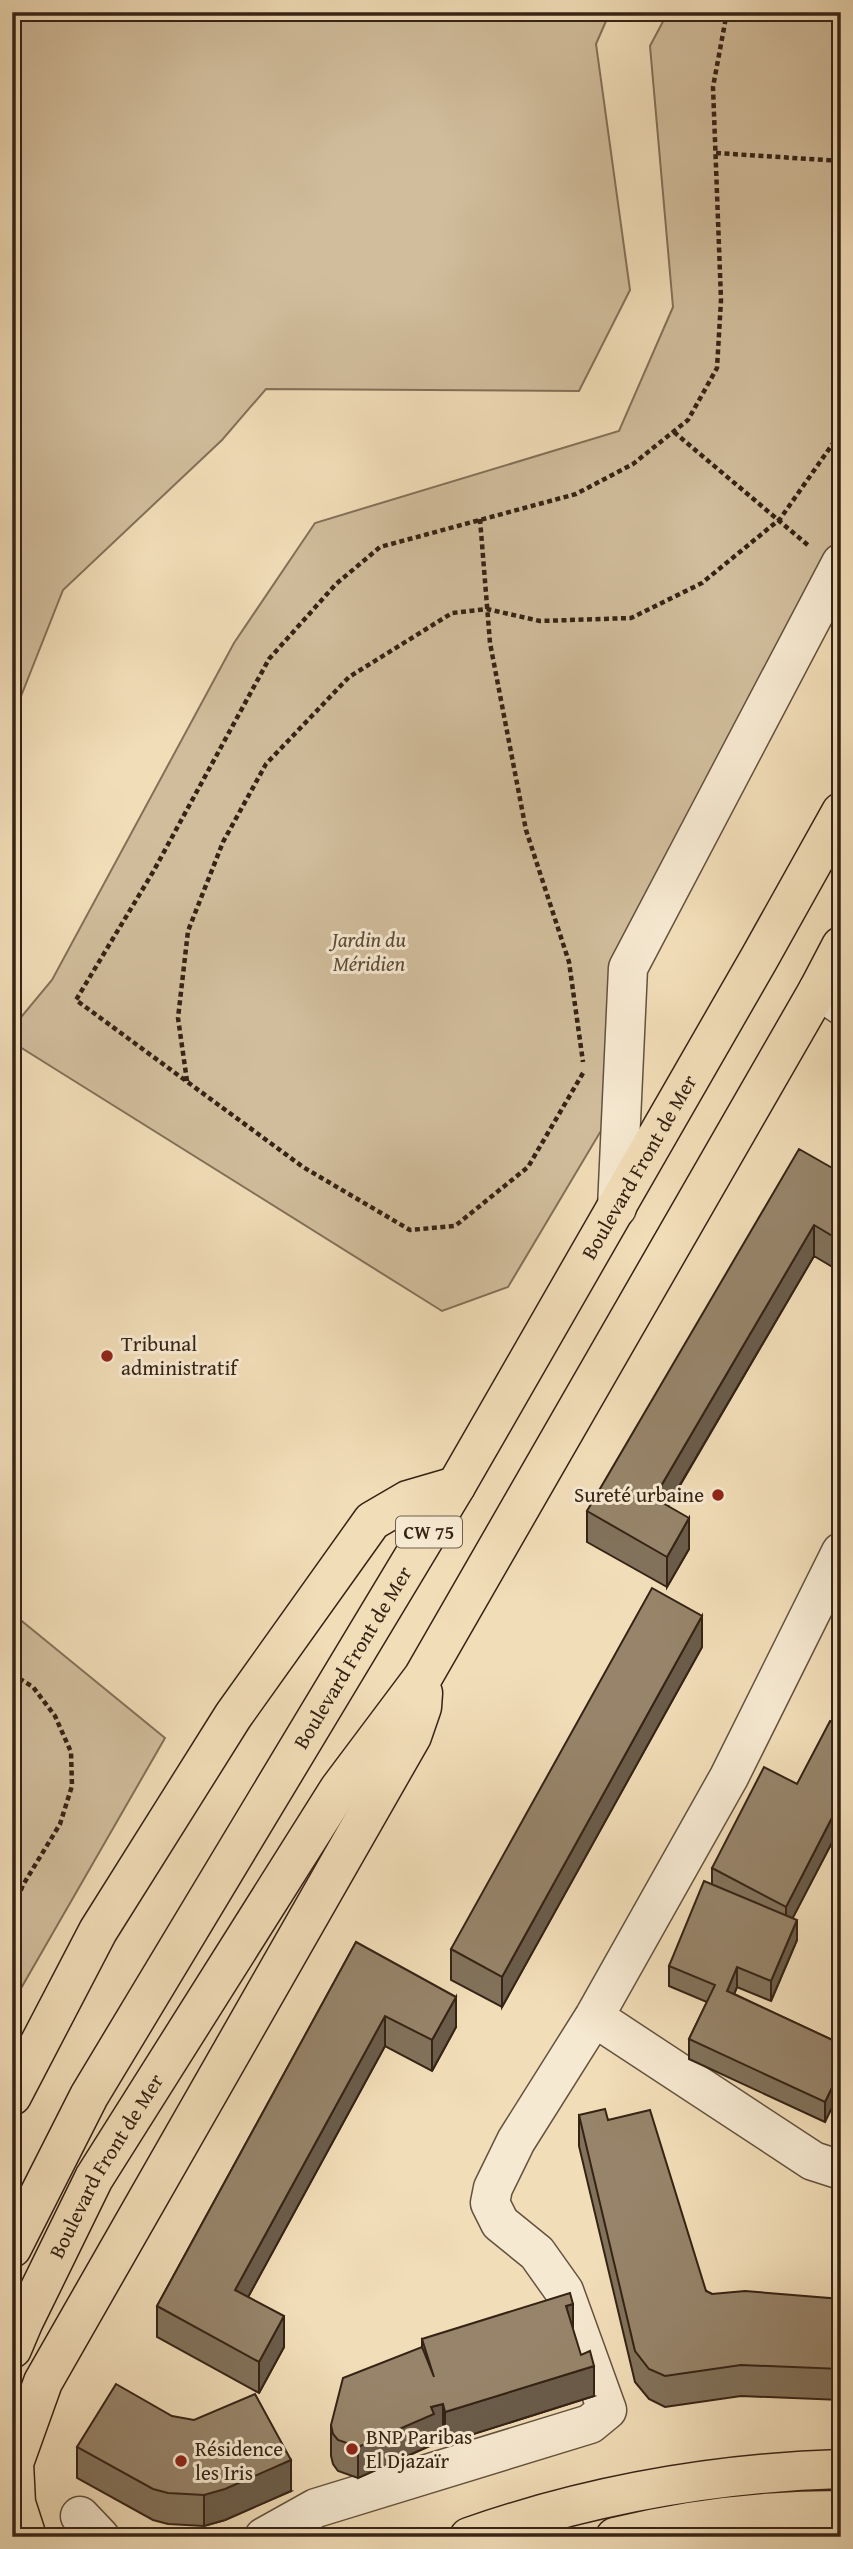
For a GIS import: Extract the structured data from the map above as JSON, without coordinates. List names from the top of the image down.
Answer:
{
  "streets": {
    "main road": ["Boulevard Front de Mer", "CW 75"]
  },
  "parks": ["Jardin du Méridien"],
  "places": [
    "Tribunal administratif",
    "Sureté urbaine",
    "BNP Paribas El Djazaïr",
    "Résidence les Iris"
  ]
}
